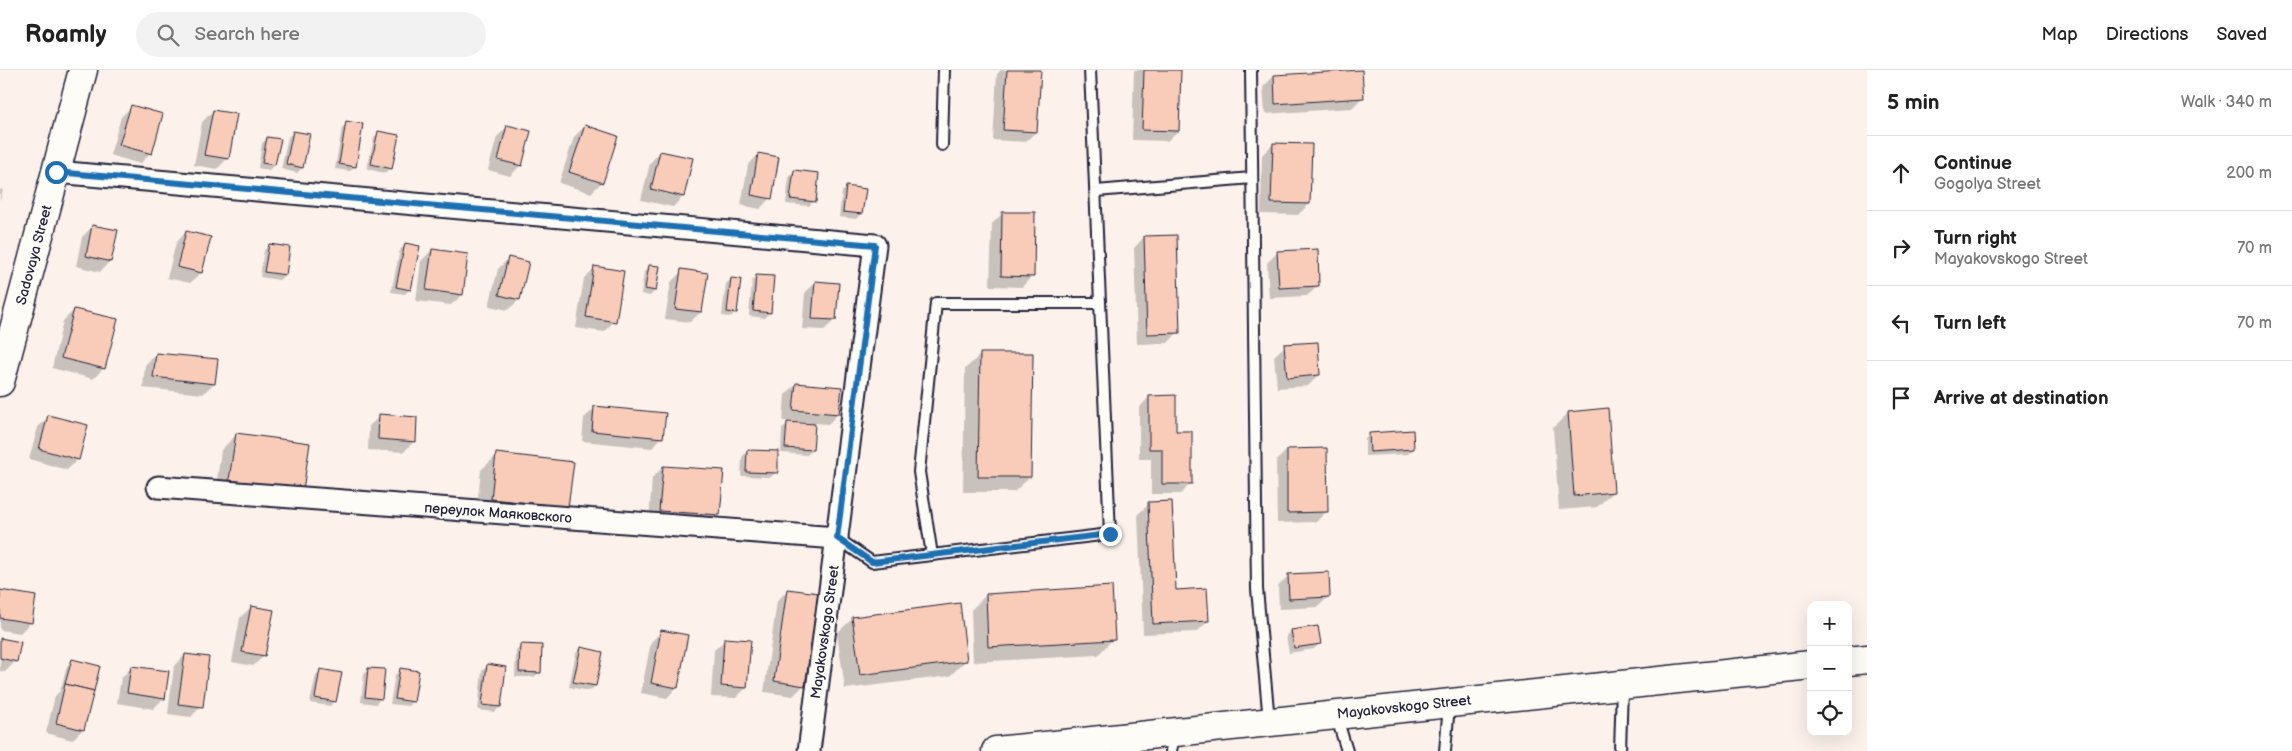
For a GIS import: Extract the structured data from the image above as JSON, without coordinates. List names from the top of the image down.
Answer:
{
  "streets": {
    "main road": ["Sadovaya Street", "Mayakovskogo Street"],
    "street": ["переулок Маяковского"]
  },
  "crossings": [
    ["Sadovaya Street", "Mayakovskogo Street"],
    ["переулок Маяковского", "Mayakovskogo Street"]
  ],
  "page": {
    "header": "Roamly",
    "search": "Search here",
    "nav": ["Map", "Directions", "Saved"],
    "heading": ["5 min", "Walk · 340 m"],
    "list": [
      ["Continue", "Gogolya Street", "200 m"],
      ["Turn right", "Mayakovskogo Street", "70 m"],
      ["Turn left", "70 m"],
      "Arrive at destination"
    ],
    "map_buttons": ["+", "−"]
  }
}
